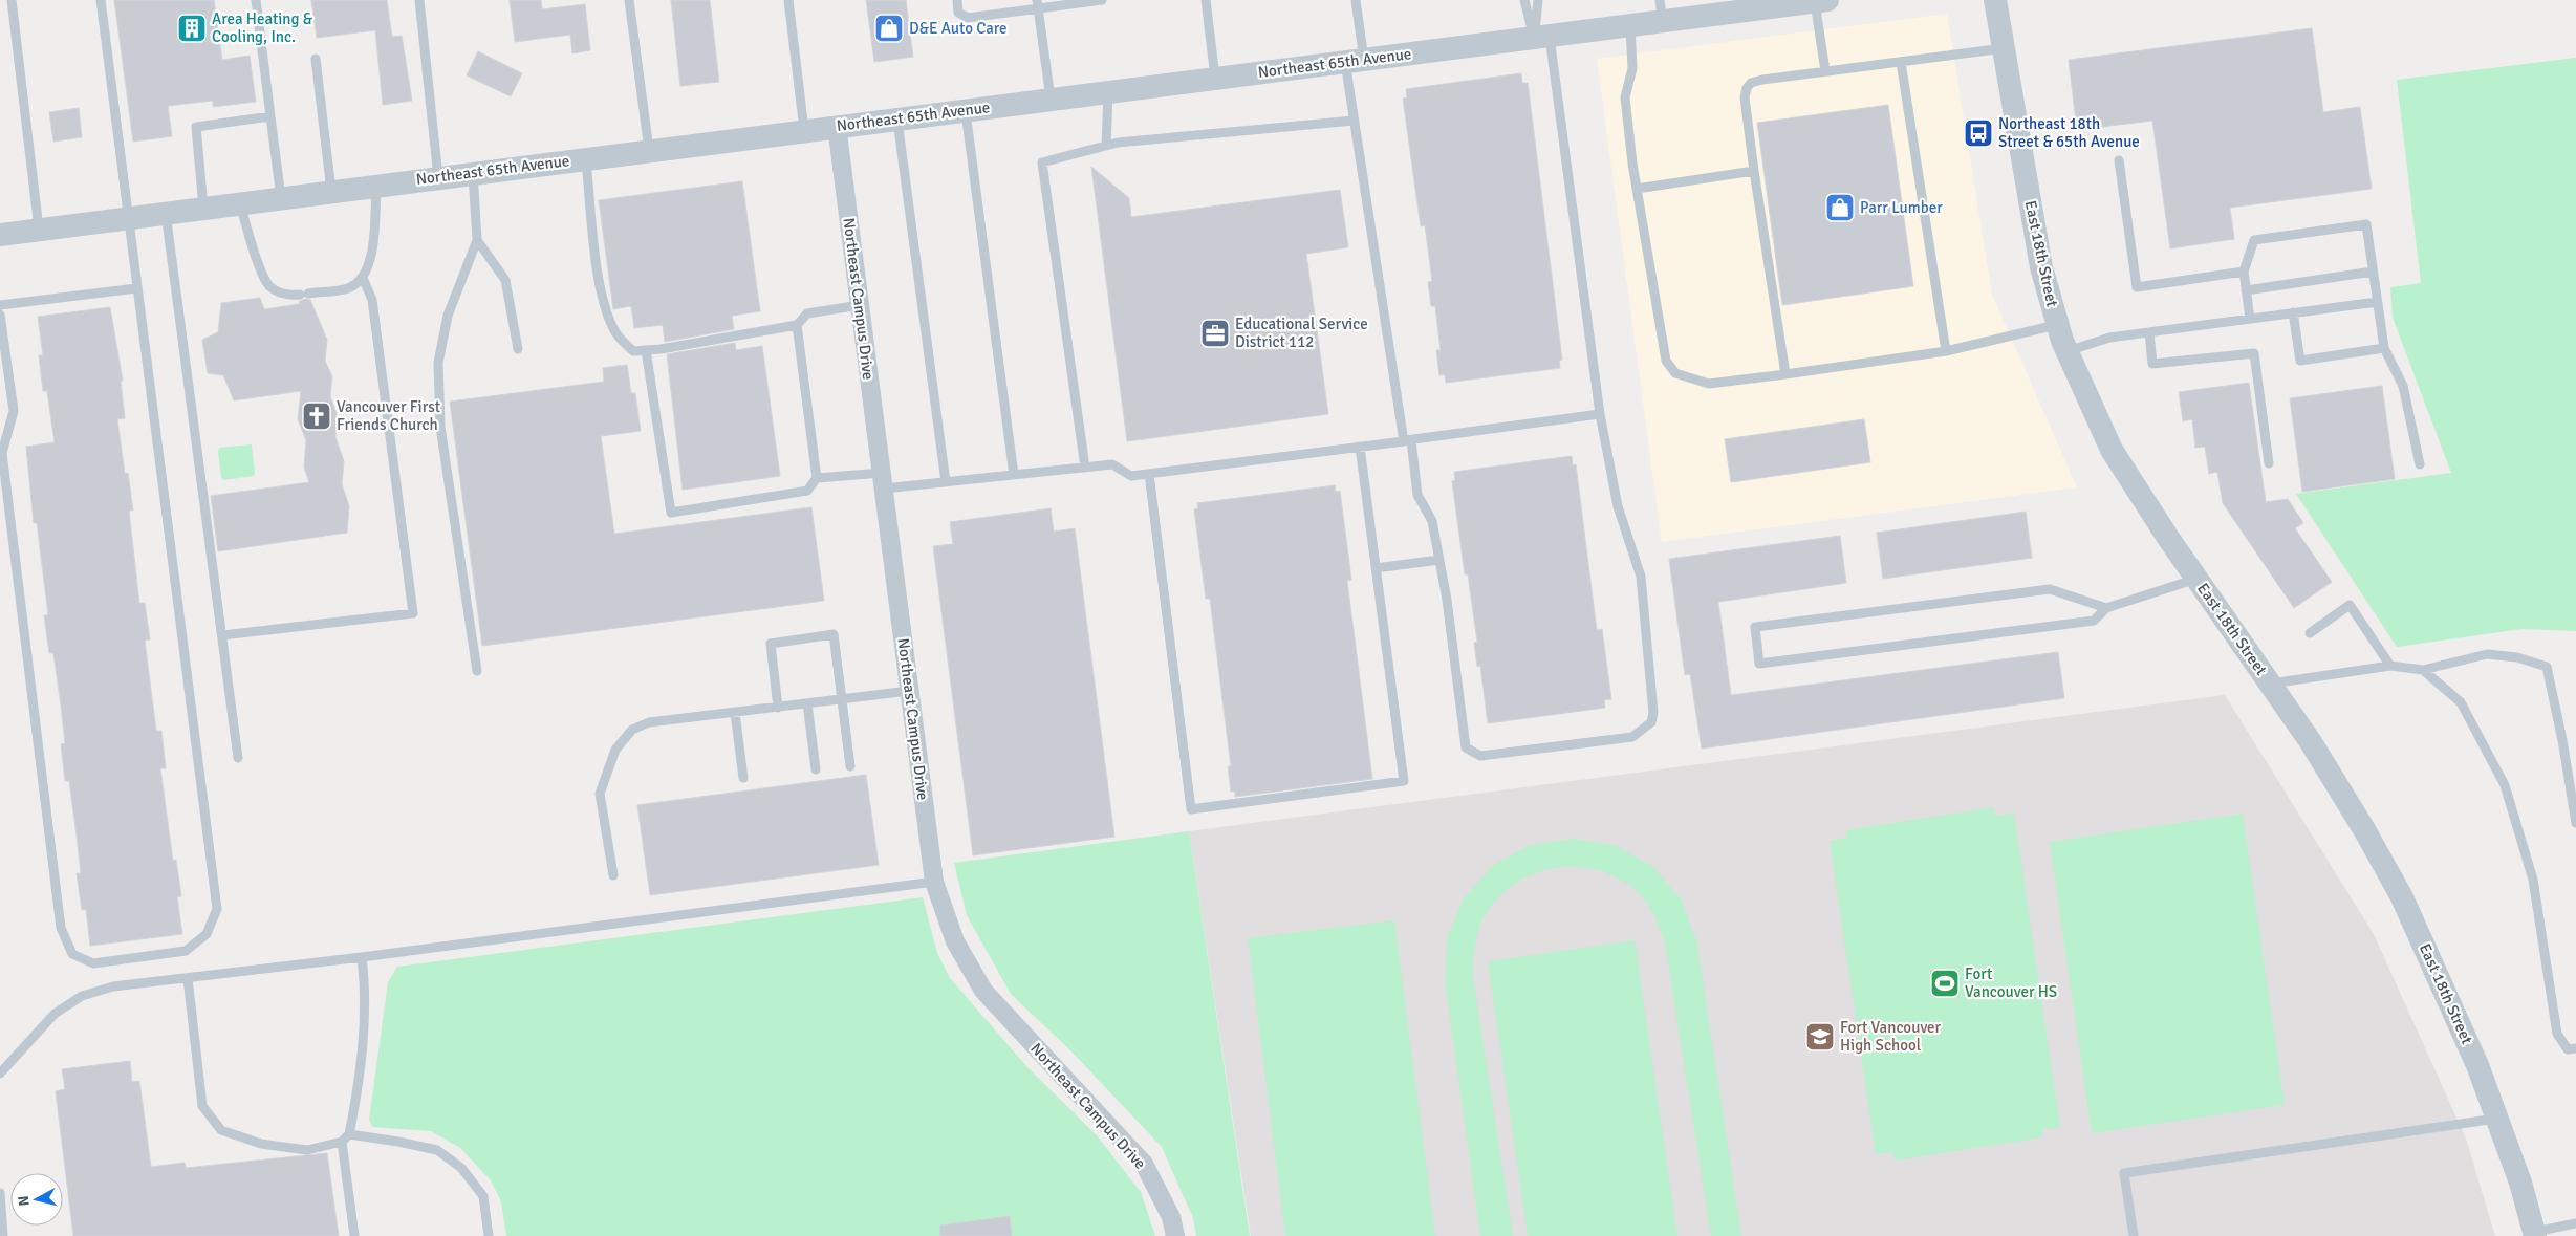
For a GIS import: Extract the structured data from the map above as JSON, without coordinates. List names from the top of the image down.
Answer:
{
  "streets": {
    "street": ["Northeast 65th Avenue", "East 18th Street", "Northeast Campus Drive"]
  },
  "crossings": [
    ["Northeast 65th Avenue", "Northeast Campus Drive"]
  ],
  "places": {
    "building": ["Area Heating & Cooling, Inc."],
    "shop": ["D&E Auto Care", "Parr Lumber"],
    "bus stop": ["Northeast 18th Street & 65th Avenue"],
    "office": ["Educational Service District 112"],
    "church": ["Vancouver First Friends Church"],
    "sports": ["Fort Vancouver HS"],
    "school or university": ["Fort Vancouver High School"]
  },
  "north": "left"
}
